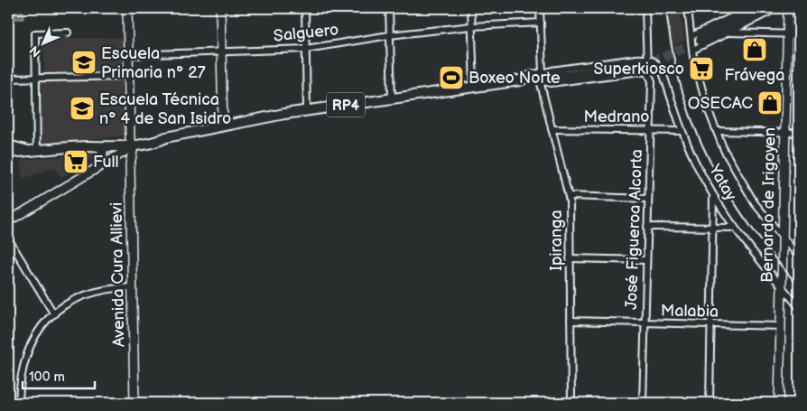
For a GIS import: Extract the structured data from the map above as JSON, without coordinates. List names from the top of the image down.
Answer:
{
  "streets": {
    "main road": ["RP4"],
    "street": [
      "Salguero",
      "Medrano",
      "Yatay",
      "Bernardo de Irigoyen",
      "José Figueroa Alcorta",
      "Ipiranga",
      "Avenida Cura Allievi",
      "Malabia"
    ]
  },
  "crossings": [
    ["Salguero", "Ipiranga"],
    ["Salguero", "Avenida Cura Allievi"],
    ["RP4", "Ipiranga"],
    ["RP4", "Avenida Cura Allievi"],
    ["Medrano", "Yatay"],
    ["Medrano", "José Figueroa Alcorta"],
    ["Medrano", "Ipiranga"],
    ["Yatay", "Bernardo de Irigoyen"],
    ["Yatay", "José Figueroa Alcorta"],
    ["Bernardo de Irigoyen", "Malabia"],
    ["José Figueroa Alcorta", "Malabia"],
    ["Ipiranga", "Malabia"]
  ],
  "places": {
    "shop": ["Frávega", "OSECAC"],
    "school or university": ["Escuela Primaria n° 27", "Escuela Técnica n° 4 de San Isidro"],
    "supermarket": ["Superkiosco", "Full"],
    "sports": ["Boxeo Norte"]
  },
  "scale_bar": "100 m",
  "north": "bottom left"
}
